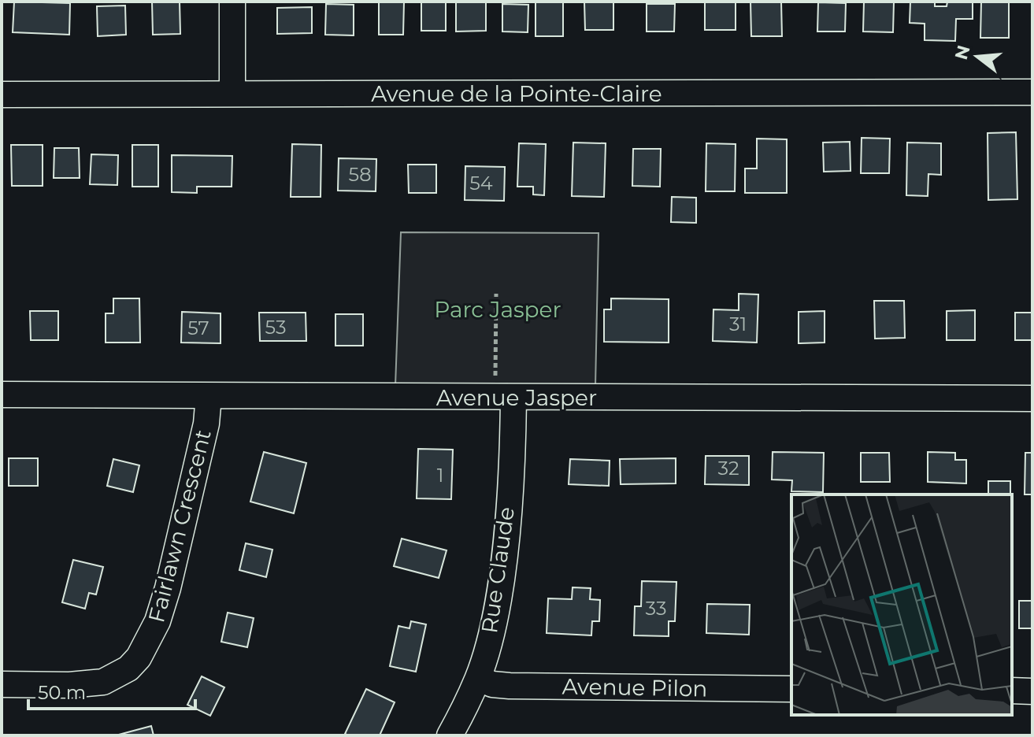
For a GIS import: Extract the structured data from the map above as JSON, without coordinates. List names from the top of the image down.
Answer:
{
  "streets": {
    "street": [
      "Avenue de la Pointe-Claire",
      "Avenue Jasper",
      "Fairlawn Crescent",
      "Rue Claude",
      "Avenue Pilon"
    ]
  },
  "crossings": [
    ["Avenue Jasper", "Fairlawn Crescent"],
    ["Avenue Jasper", "Rue Claude"],
    ["Rue Claude", "Avenue Pilon"]
  ],
  "parks": ["Parc Jasper"],
  "house_numbers": [
    "58",
    "54",
    "31",
    "53",
    "57",
    "32",
    "1",
    "33"
  ],
  "scale_bar": "50 m",
  "north": "left"
}
